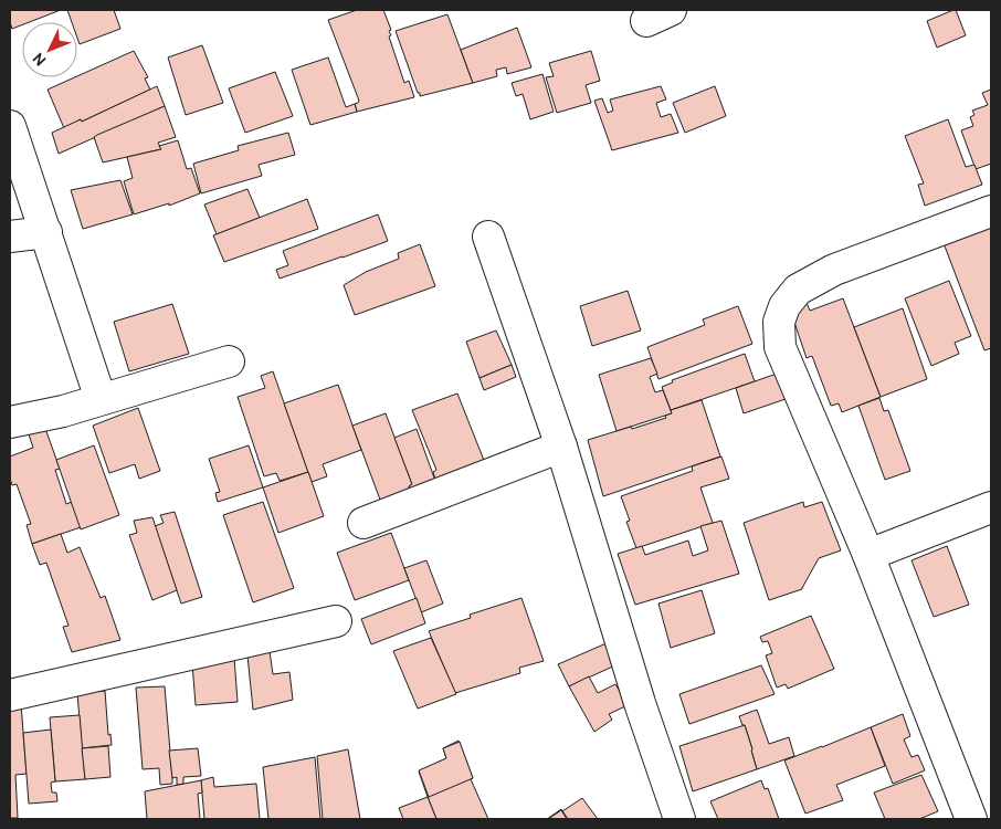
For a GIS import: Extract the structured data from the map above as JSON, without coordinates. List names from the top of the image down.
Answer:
{
  "north": "bottom left"
}
